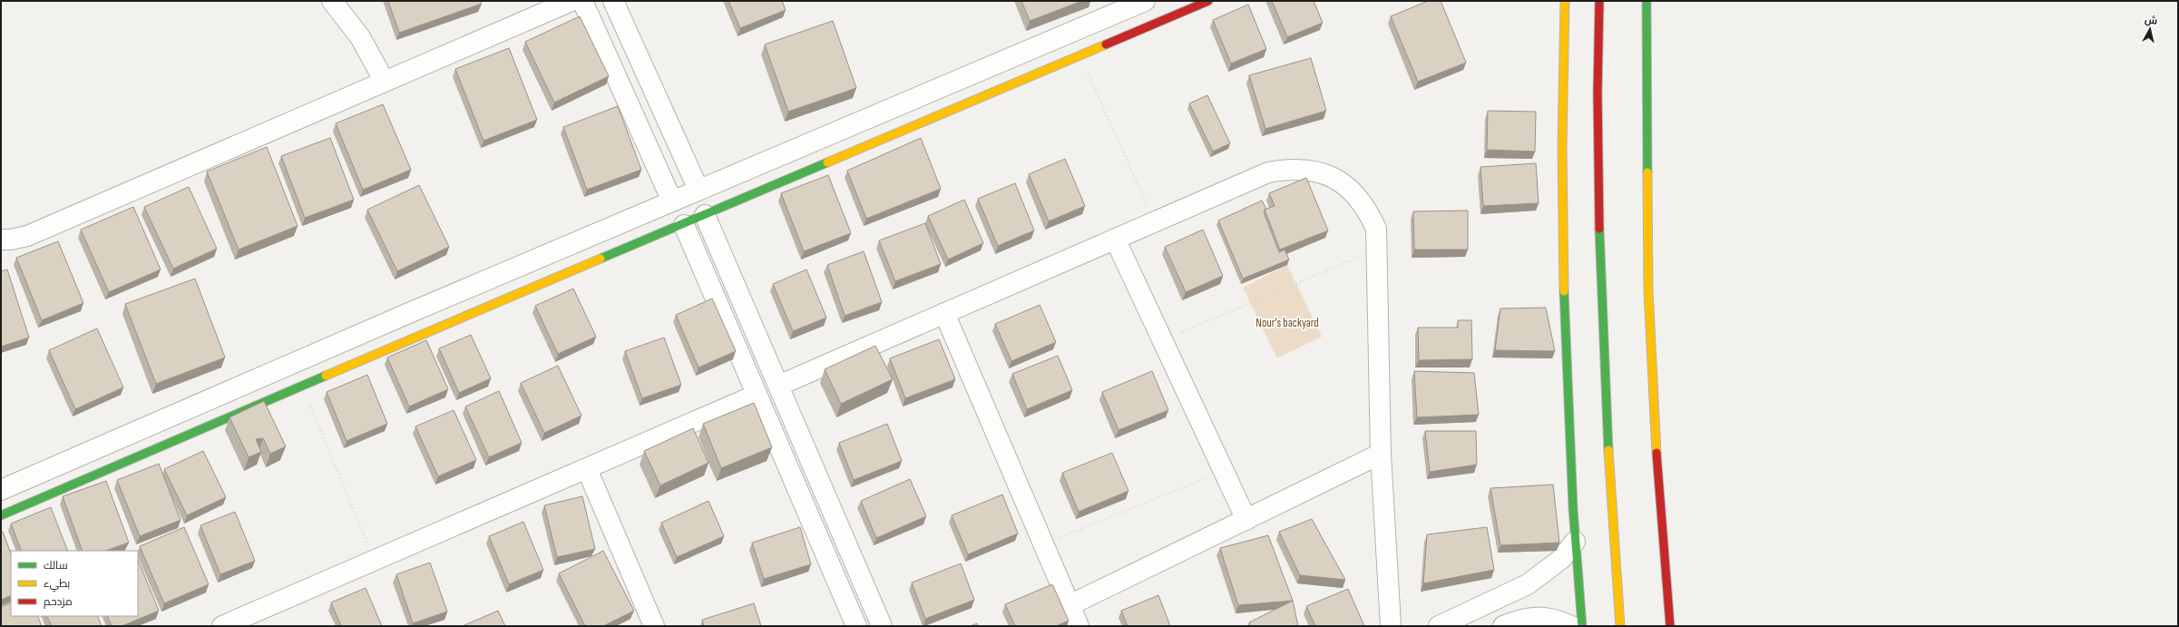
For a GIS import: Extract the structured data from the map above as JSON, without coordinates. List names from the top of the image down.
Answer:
{
  "parks": ["Nour's backyard"],
  "legend": ["سالك", "بطيء", "مزدحم"],
  "north": "top"
}
